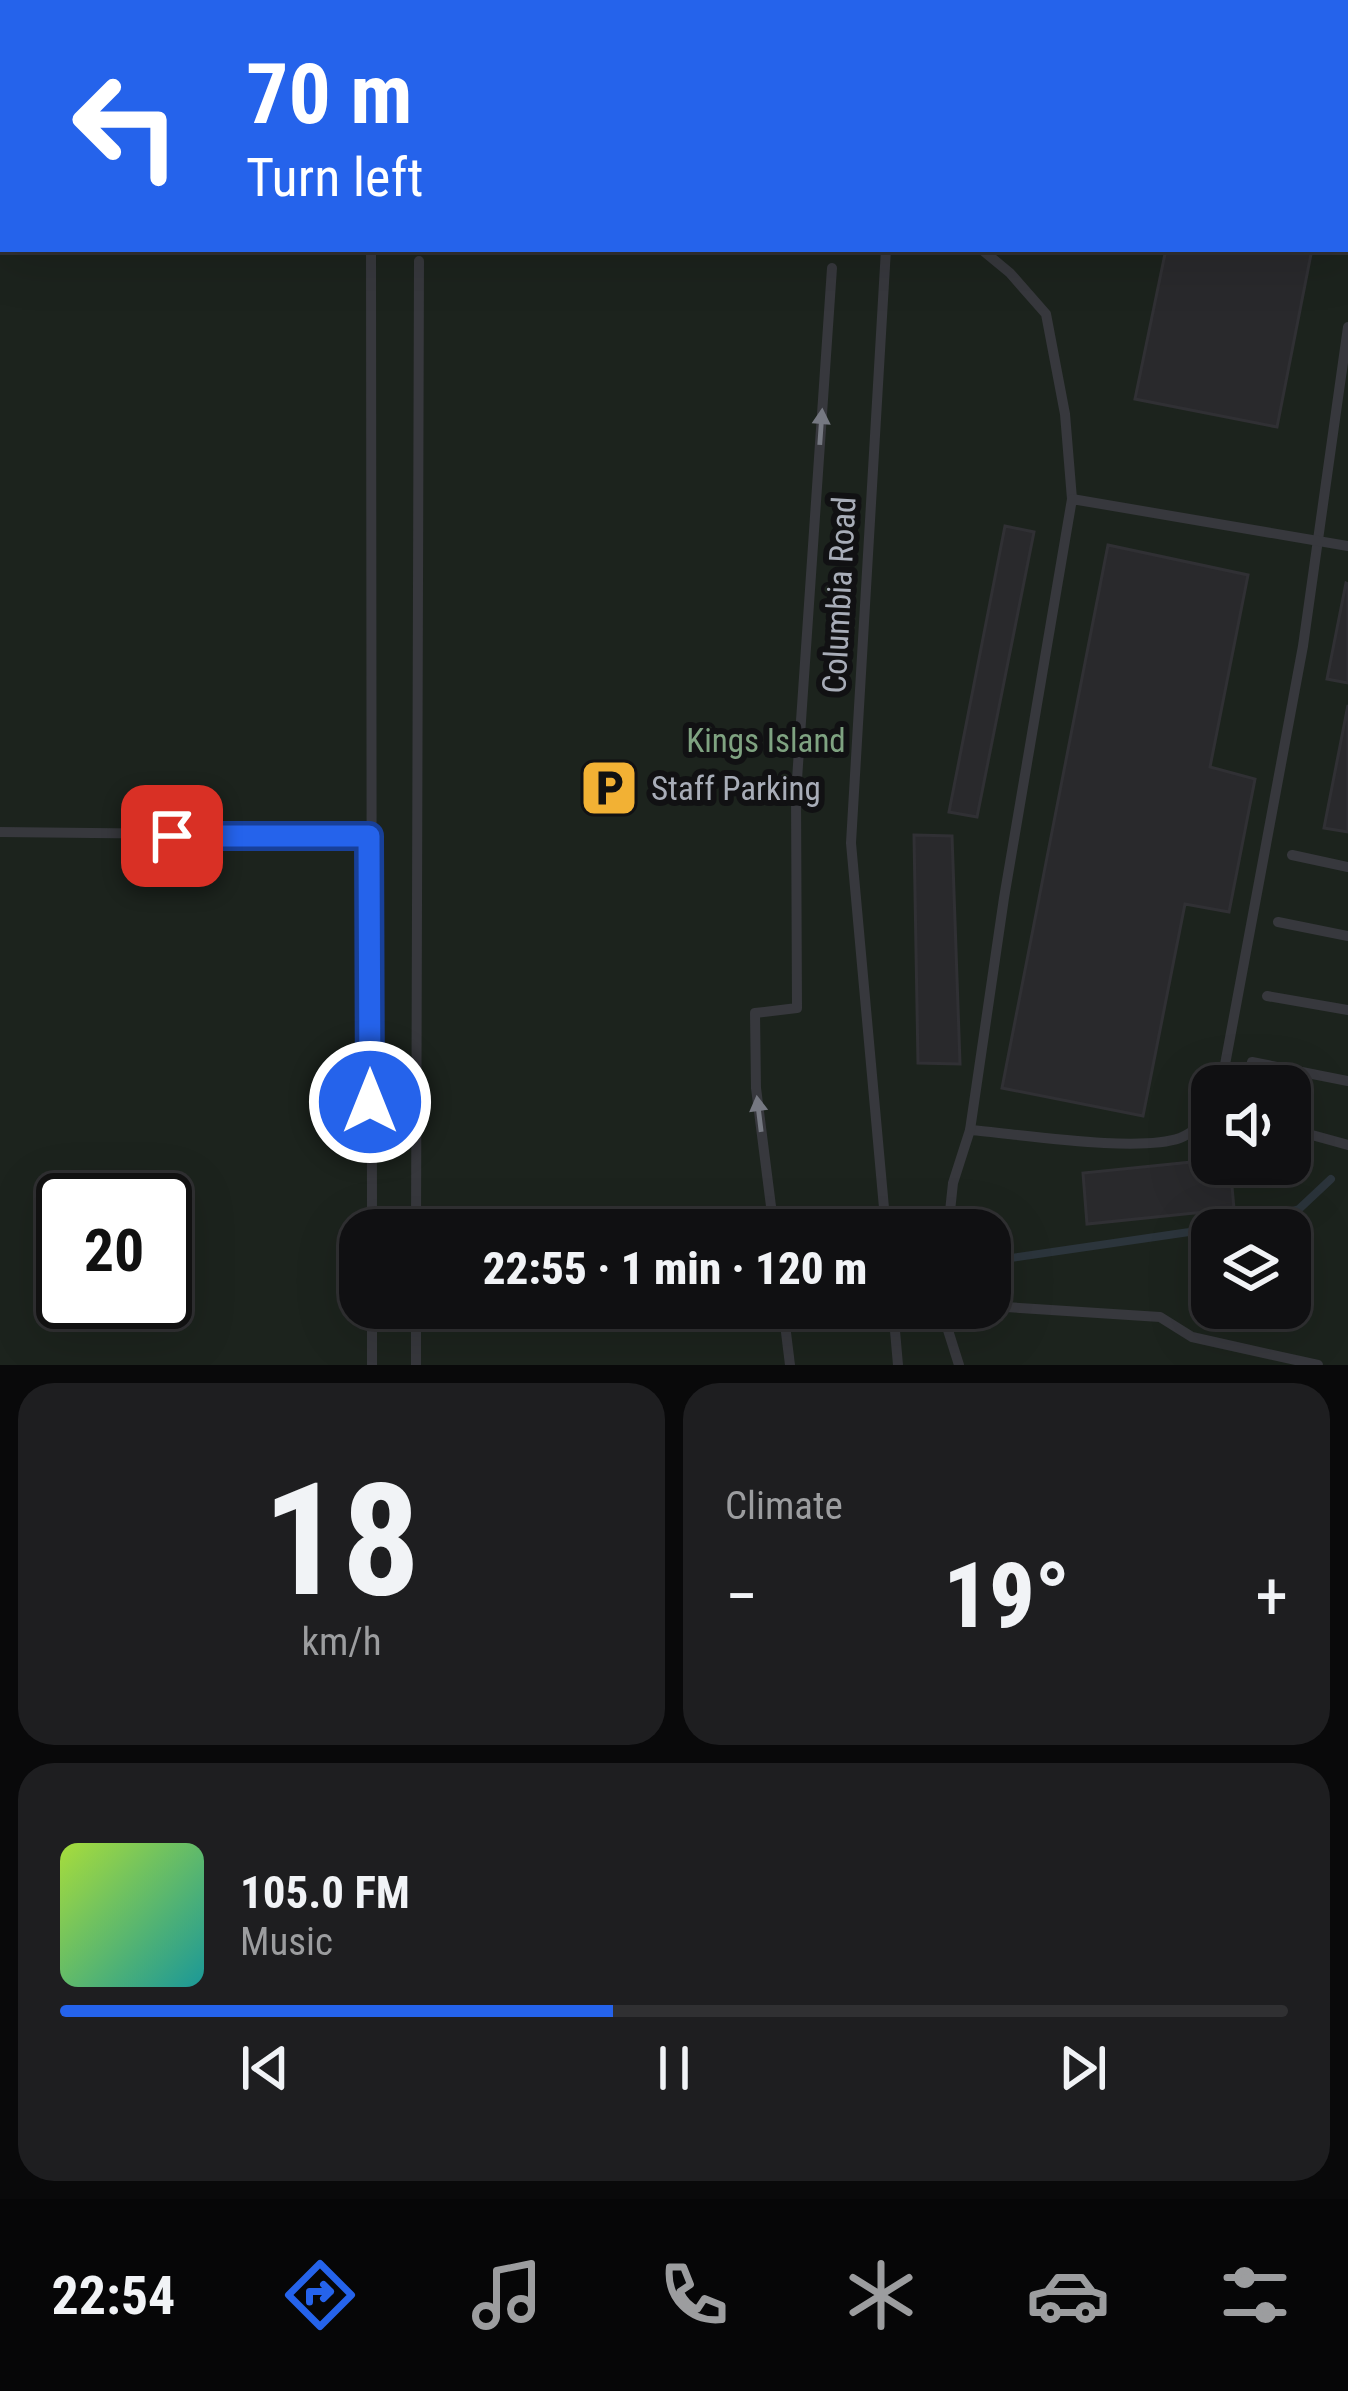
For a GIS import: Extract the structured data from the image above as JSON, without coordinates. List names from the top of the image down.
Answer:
{
  "streets": {
    "lane": ["Columbia Road"]
  },
  "parks": ["Kings Island"],
  "places": {
    "parking": ["Staff Parking"]
  },
  "page": {
    "turn": ["70 m", "Turn left"],
    "limit": "20",
    "trip": "22:55 · 1 min · 120 m",
    "tile": [
      ["18", "km/h"],
      "Climate"
    ],
    "heat": ["−", "19°", "+"],
    "song": ["105.0 FM", "Music"],
    "tabs": "22:54"
  }
}
